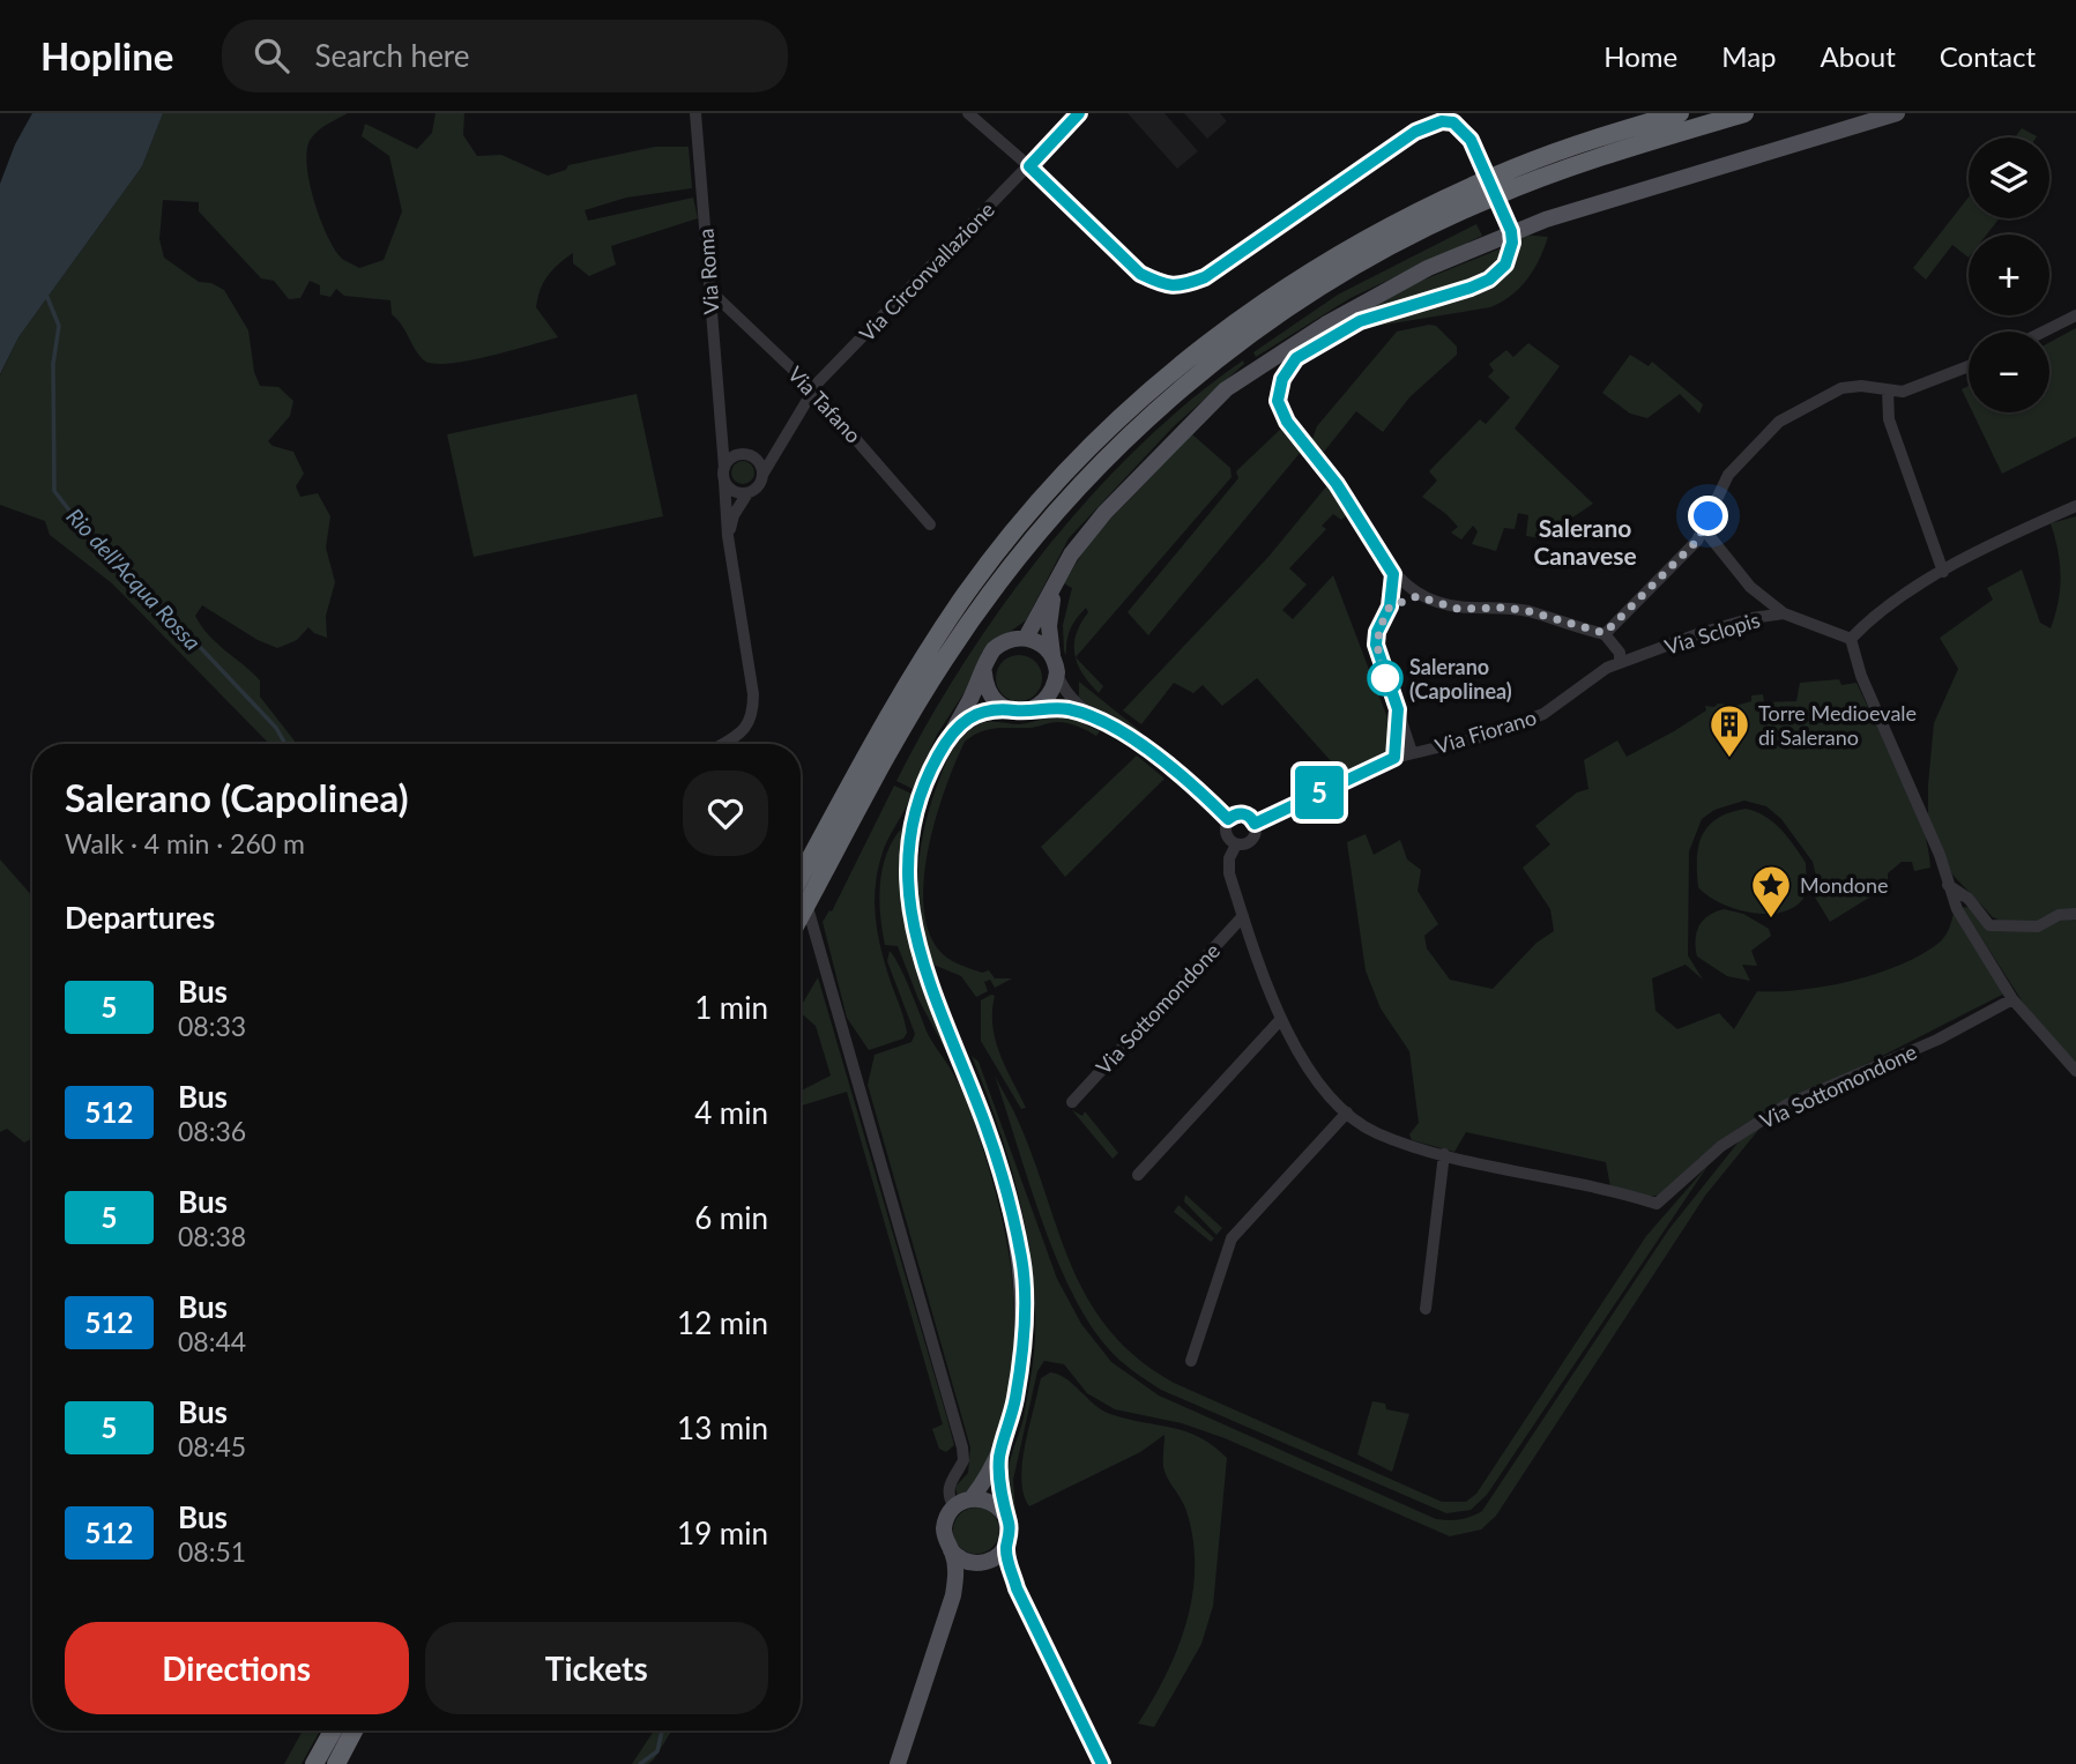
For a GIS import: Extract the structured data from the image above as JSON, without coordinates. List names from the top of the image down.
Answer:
{
  "streets": {
    "street": [
      "Via Roma",
      "Via Circonvallazione",
      "Via Tafano",
      "Via Sclopis",
      "Via Fiorano",
      "Via Sottomondone"
    ]
  },
  "crossings": [
    ["Via Roma", "Via Circonvallazione"],
    ["Via Roma", "Via Tafano"],
    ["Via Circonvallazione", "Via Tafano"],
    ["Via Sclopis", "Via Fiorano"],
    ["Via Fiorano", "Via Sottomondone"]
  ],
  "districts": ["Salerano Canavese"],
  "water": ["Rio dell'Acqua Rossa"],
  "places": {
    "other": ["Salerano (Capolinea)"],
    "building": ["Torre Medioevale di Salerano"],
    "place": ["Mondone"]
  },
  "lines": ["bus line 5"],
  "page": {
    "header": "Hopline",
    "search": "Search here",
    "nav": [
      "Home",
      "Map",
      "About",
      "Contact"
    ],
    "on_map": "5",
    "map_buttons": ["+", "−"],
    "heading": [
      ["Salerano (Capolinea)", "Walk · 4 min · 260 m"],
      "Departures"
    ],
    "list": [
      {
        "mark": "5",
        "name": "Bus",
        "note": "08:33",
        "value": "1 min"
      },
      {
        "mark": "512",
        "name": "Bus",
        "note": "08:36",
        "value": "4 min"
      },
      {
        "mark": "5",
        "name": "Bus",
        "note": "08:38",
        "value": "6 min"
      },
      {
        "mark": "512",
        "name": "Bus",
        "note": "08:44",
        "value": "12 min"
      },
      {
        "mark": "5",
        "name": "Bus",
        "note": "08:45",
        "value": "13 min"
      },
      {
        "mark": "512",
        "name": "Bus",
        "note": "08:51",
        "value": "19 min"
      }
    ],
    "buttons": ["Directions", "Tickets"]
  }
}
